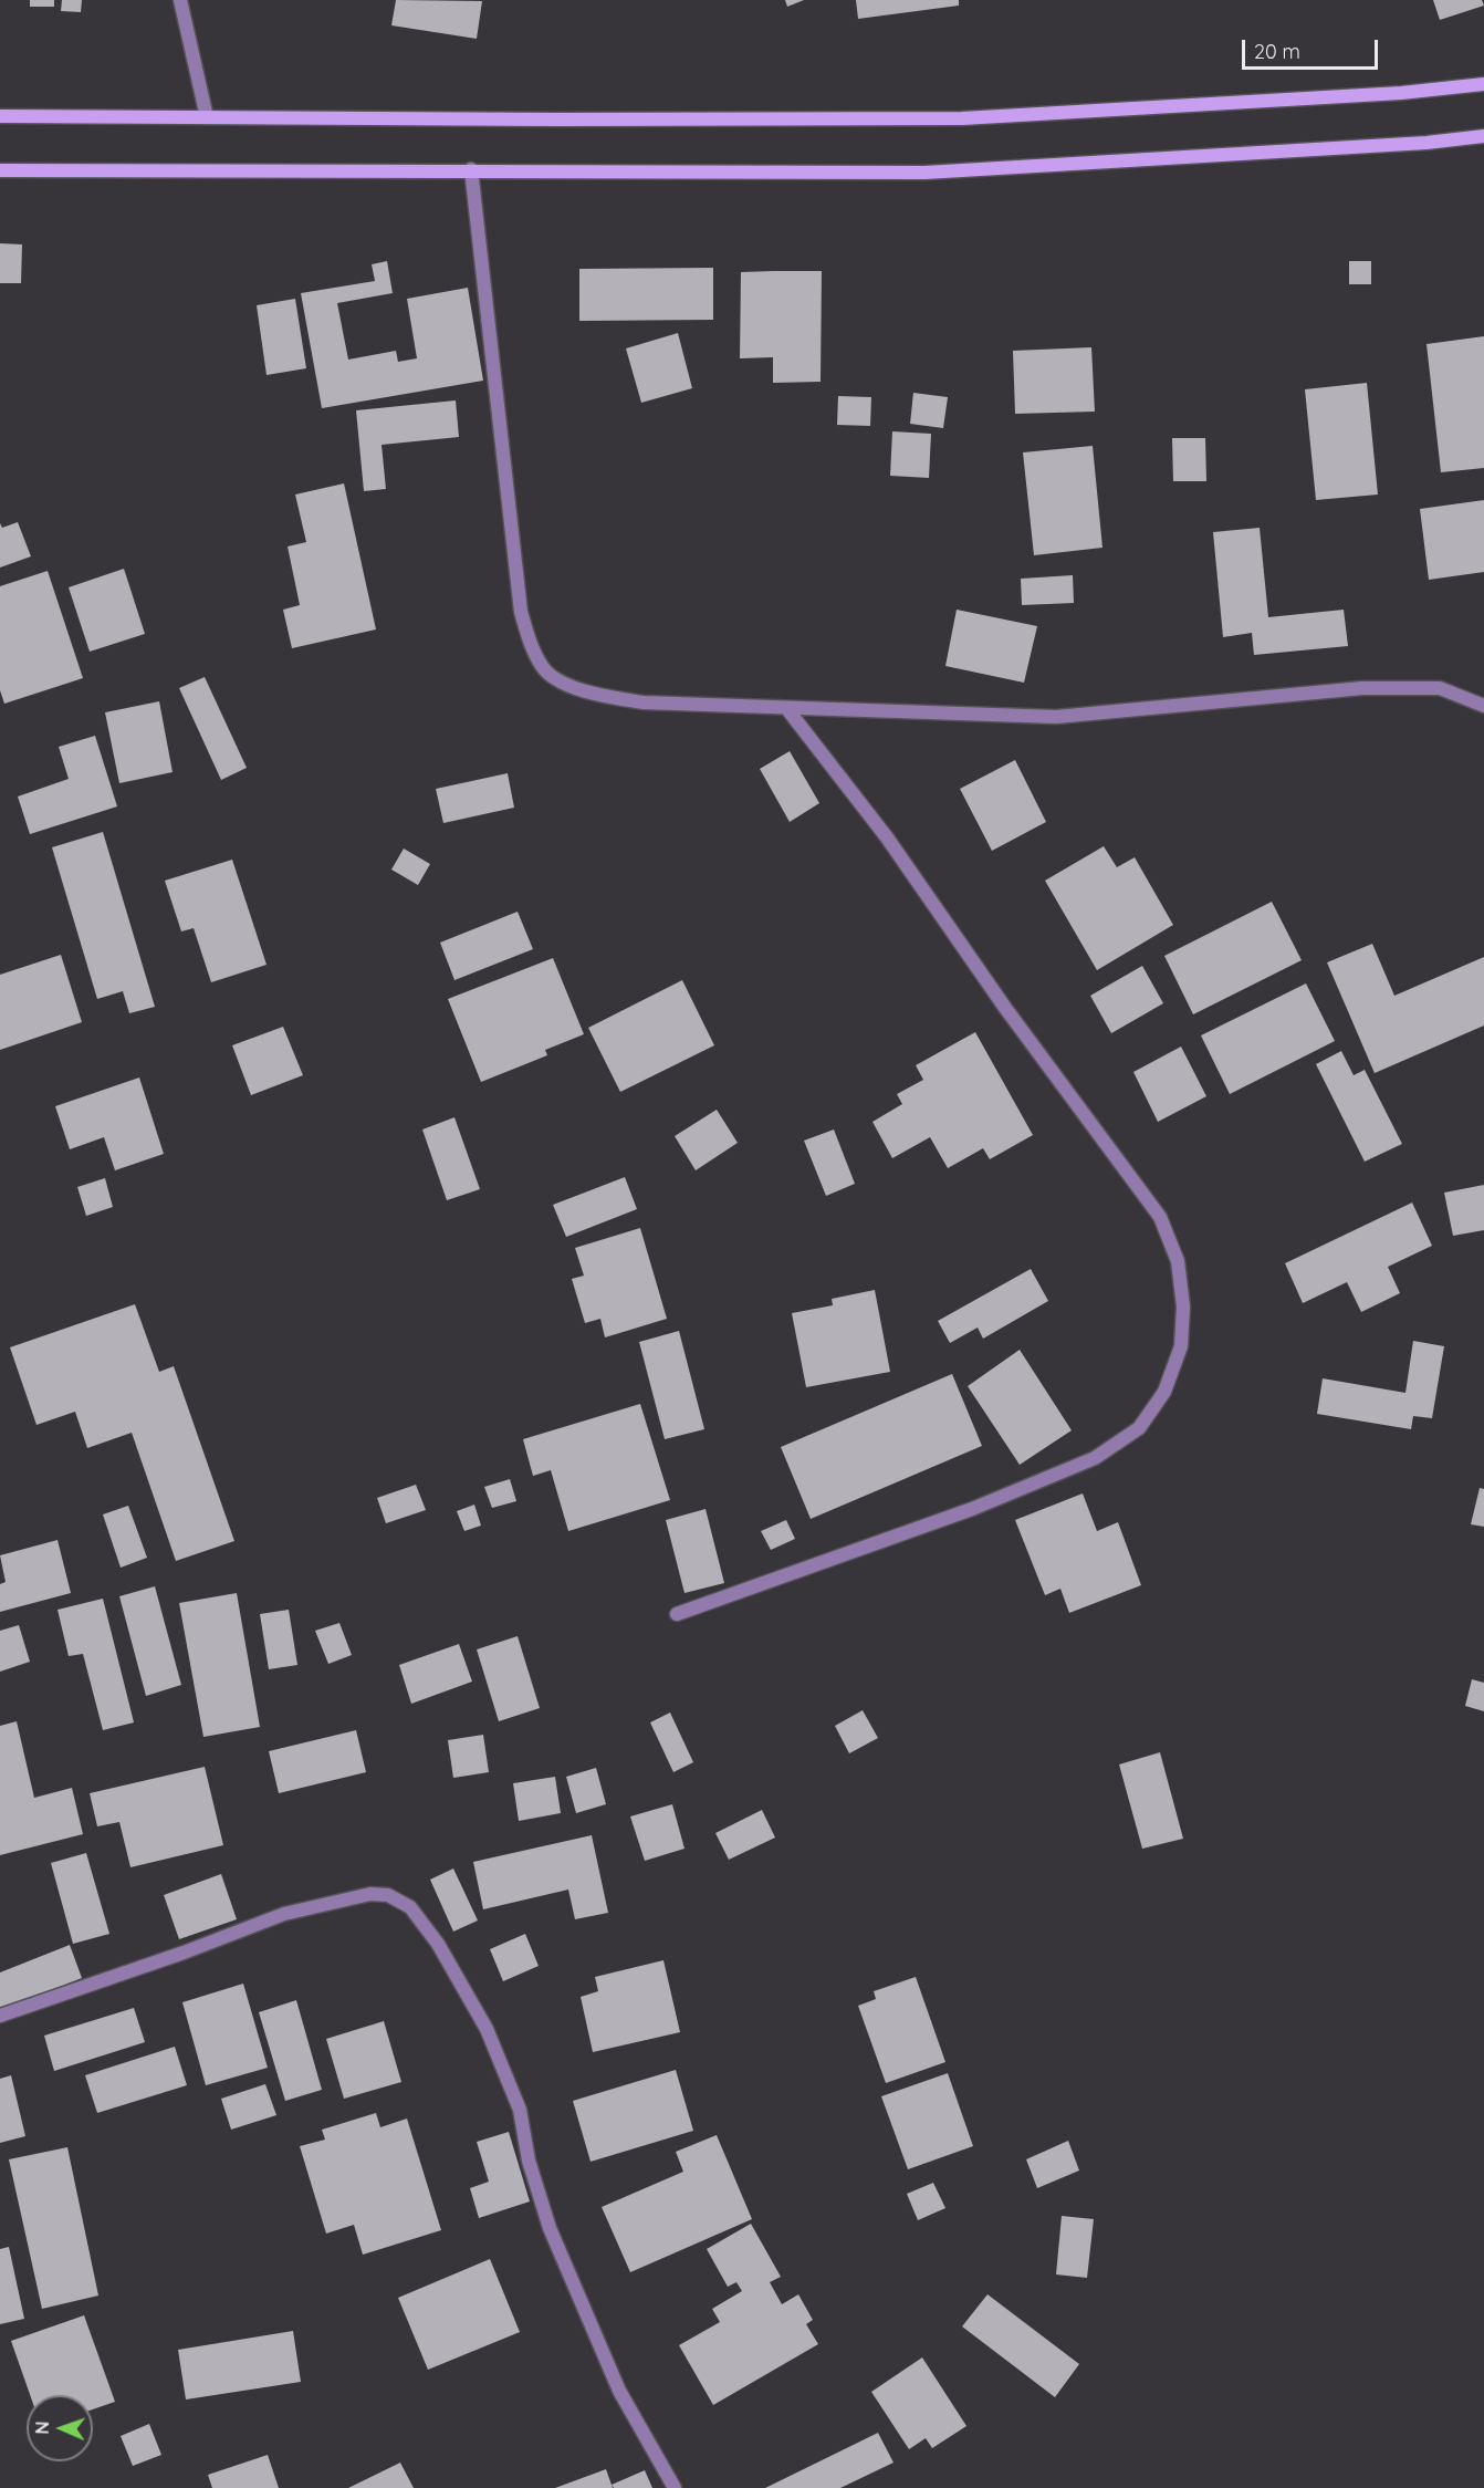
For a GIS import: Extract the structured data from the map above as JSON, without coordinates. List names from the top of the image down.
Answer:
{
  "scale_bar": "20 m",
  "north": "left"
}
